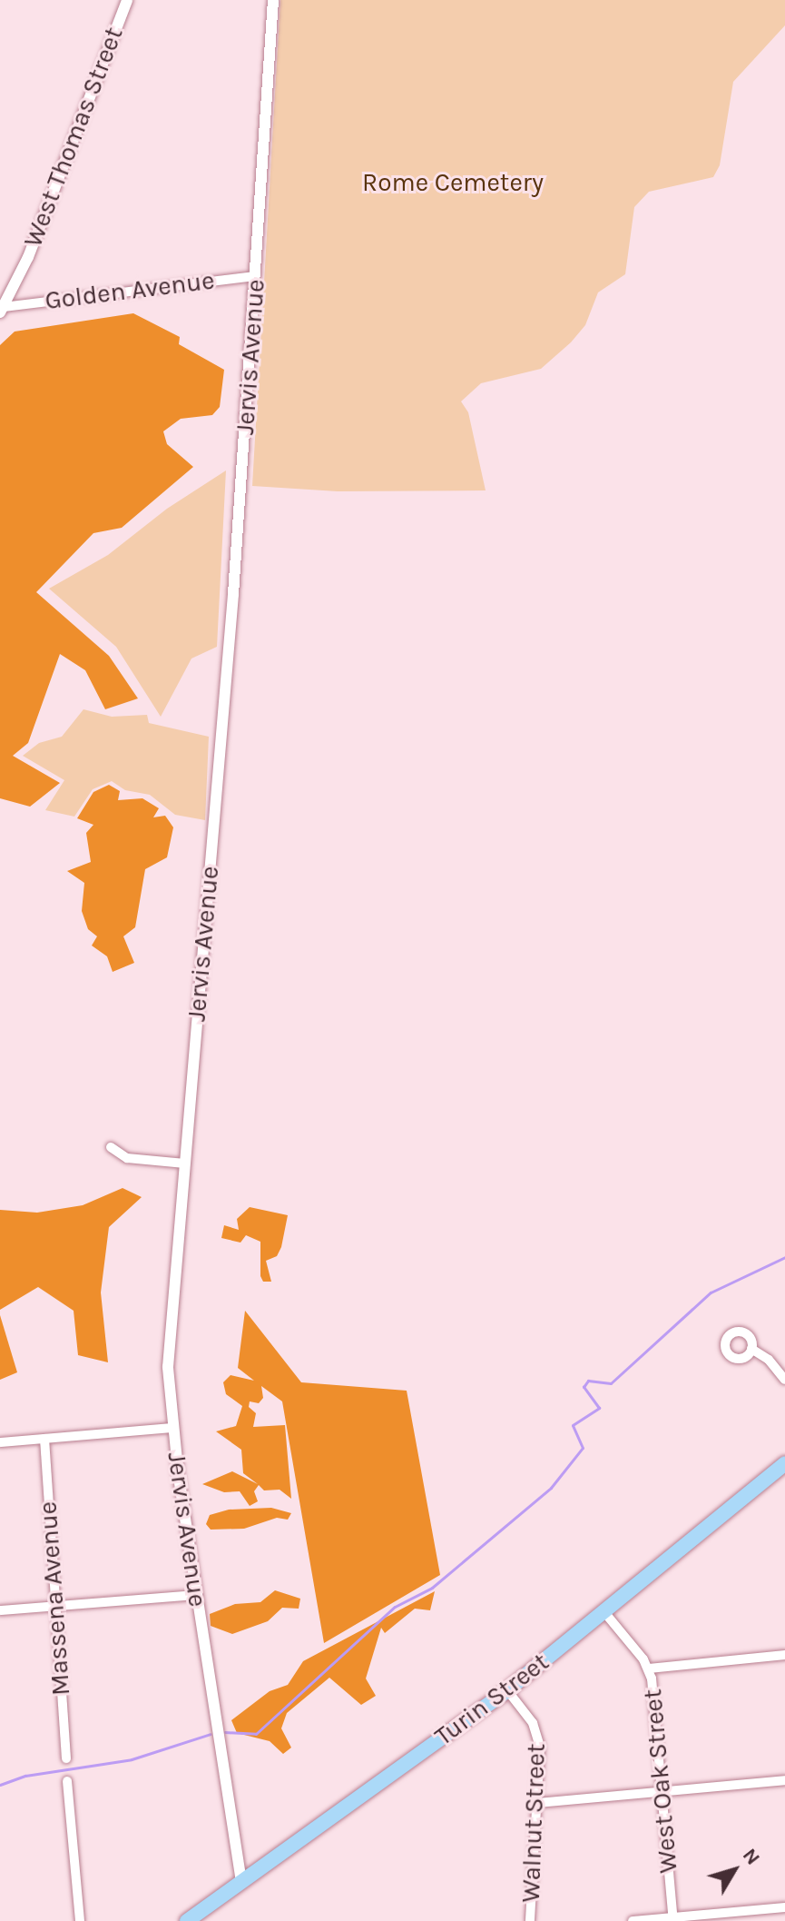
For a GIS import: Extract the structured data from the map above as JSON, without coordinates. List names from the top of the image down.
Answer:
{
  "streets": {
    "main road": ["Turin Street"],
    "street": [
      "West Thomas Street",
      "Golden Avenue",
      "Jervis Avenue",
      "Massena Avenue",
      "West Oak Street",
      "Walnut Street"
    ]
  },
  "crossings": [
    ["West Thomas Street", "Golden Avenue"],
    ["Golden Avenue", "Jervis Avenue"],
    ["Jervis Avenue", "Turin Street"],
    ["Turin Street", "West Oak Street"],
    ["Turin Street", "Walnut Street"]
  ],
  "parks": ["Rome Cemetery"],
  "north": "top right"
}
